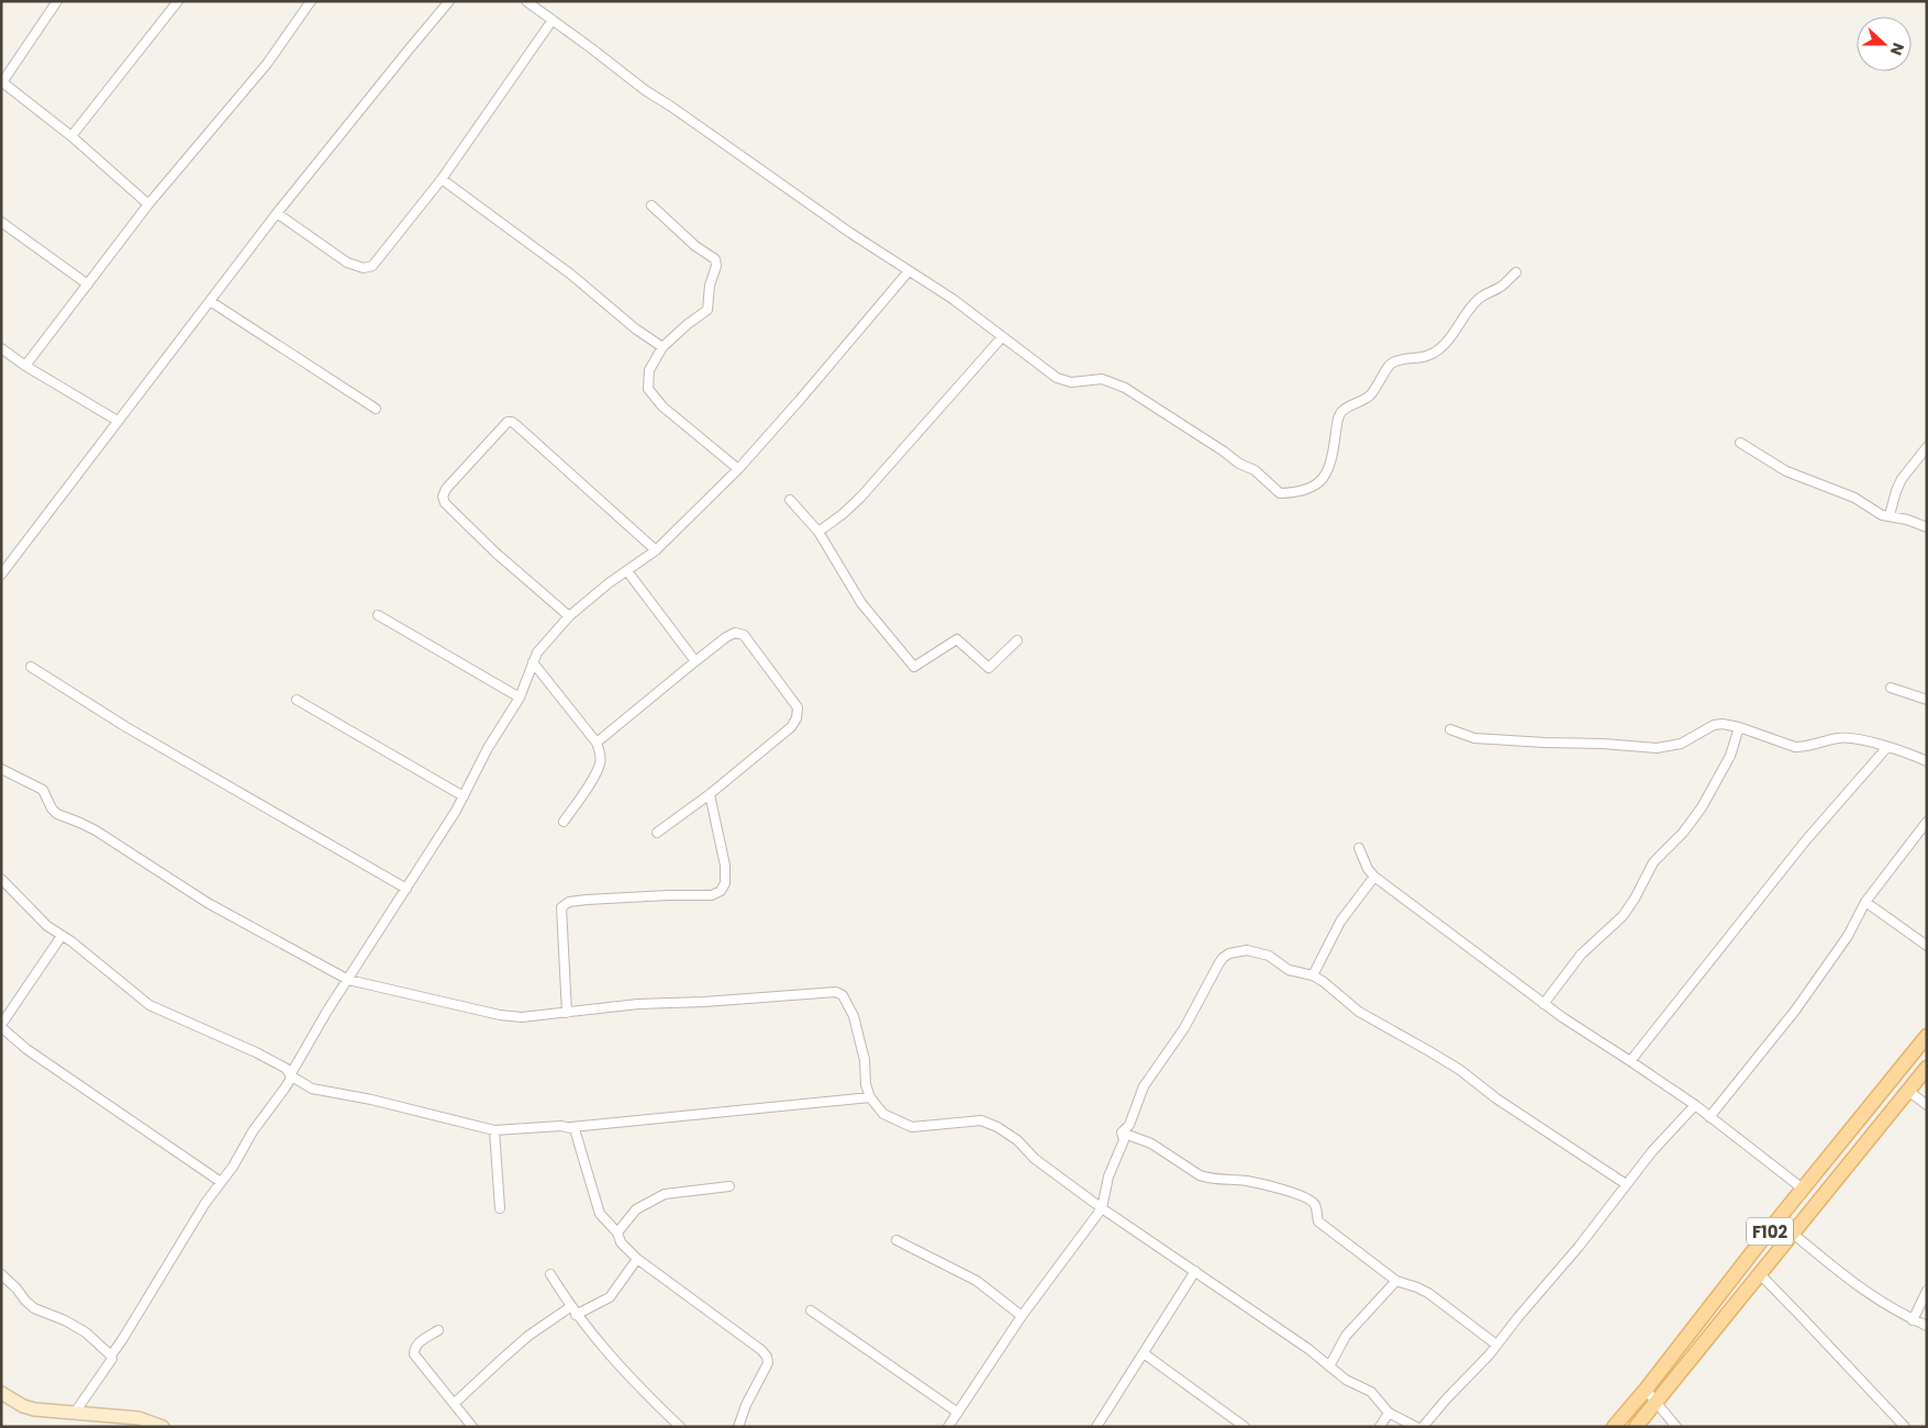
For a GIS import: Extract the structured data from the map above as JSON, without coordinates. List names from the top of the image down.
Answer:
{
  "streets": {
    "main road": ["F102"]
  },
  "north": "right"
}
